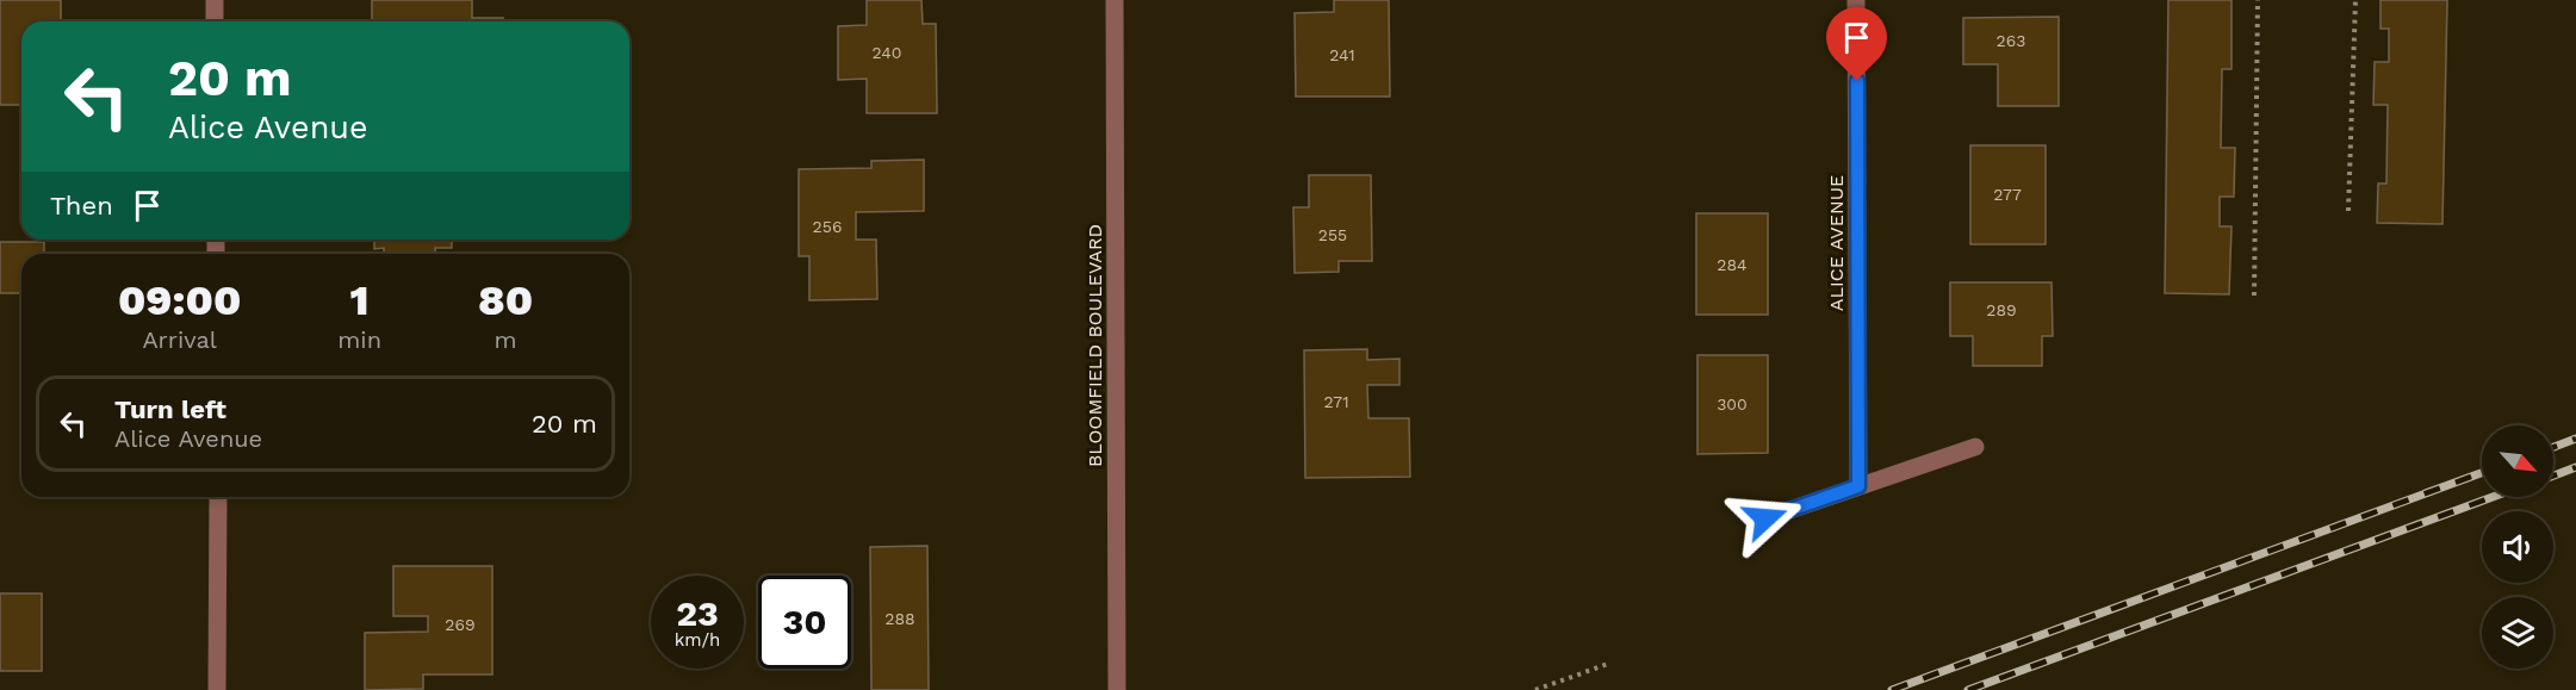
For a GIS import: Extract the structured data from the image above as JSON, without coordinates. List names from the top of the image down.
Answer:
{
  "streets": {
    "street": ["ALICE AVENUE", "BLOOMFIELD BOULEVARD"]
  },
  "house_numbers": [
    "263",
    "240",
    "241",
    "277",
    "256",
    "255",
    "284",
    "289",
    "271",
    "300",
    "288",
    "269"
  ],
  "north": "bottom right",
  "page": {
    "turn": ["20 m", "Alice Avenue"],
    "then": "Then",
    "eta": [
      "09:00",
      "Arrival",
      "1",
      "min",
      "80",
      "m"
    ],
    "list": [
      {
        "name": "Turn left",
        "note": "Alice Avenue",
        "value": "20 m"
      }
    ],
    "speed": "23 km/h",
    "limit": "30"
  }
}
